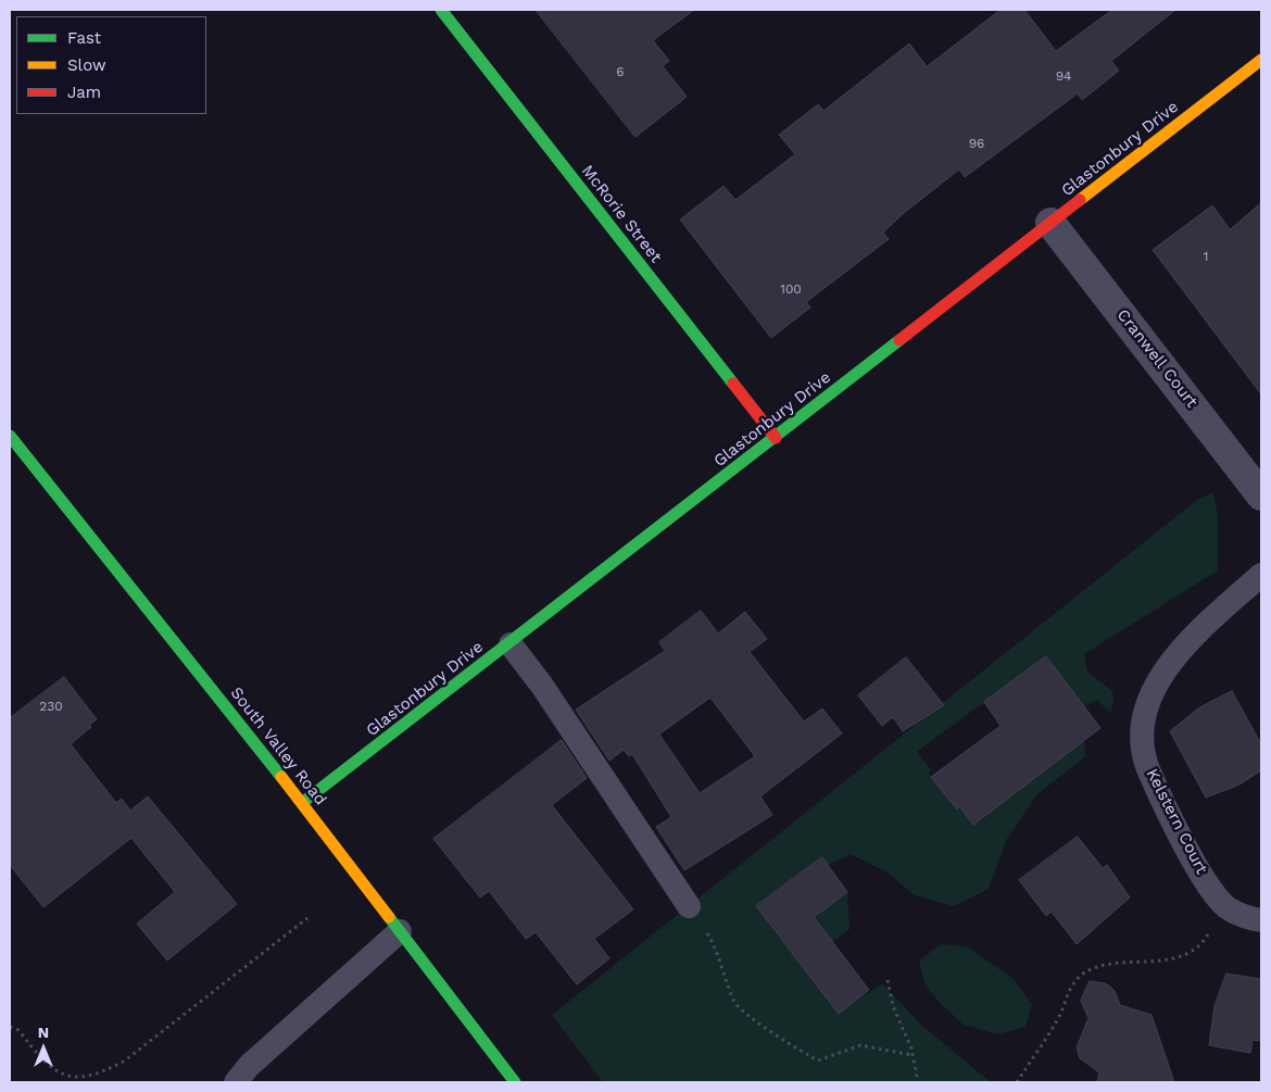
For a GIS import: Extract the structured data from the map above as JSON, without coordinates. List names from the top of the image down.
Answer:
{
  "streets": {
    "street": [
      "Glastonbury Drive",
      "McRorie Street",
      "Cranwell Court",
      "South Valley Road"
    ],
    "lane": ["Kelstern Court"]
  },
  "crossings": [
    ["Glastonbury Drive", "McRorie Street"],
    ["Glastonbury Drive", "Cranwell Court"],
    ["Glastonbury Drive", "South Valley Road"]
  ],
  "house_numbers": [
    "6",
    "94",
    "96",
    "1",
    "100",
    "230"
  ],
  "legend": ["Fast", "Slow", "Jam"],
  "north": "top"
}
